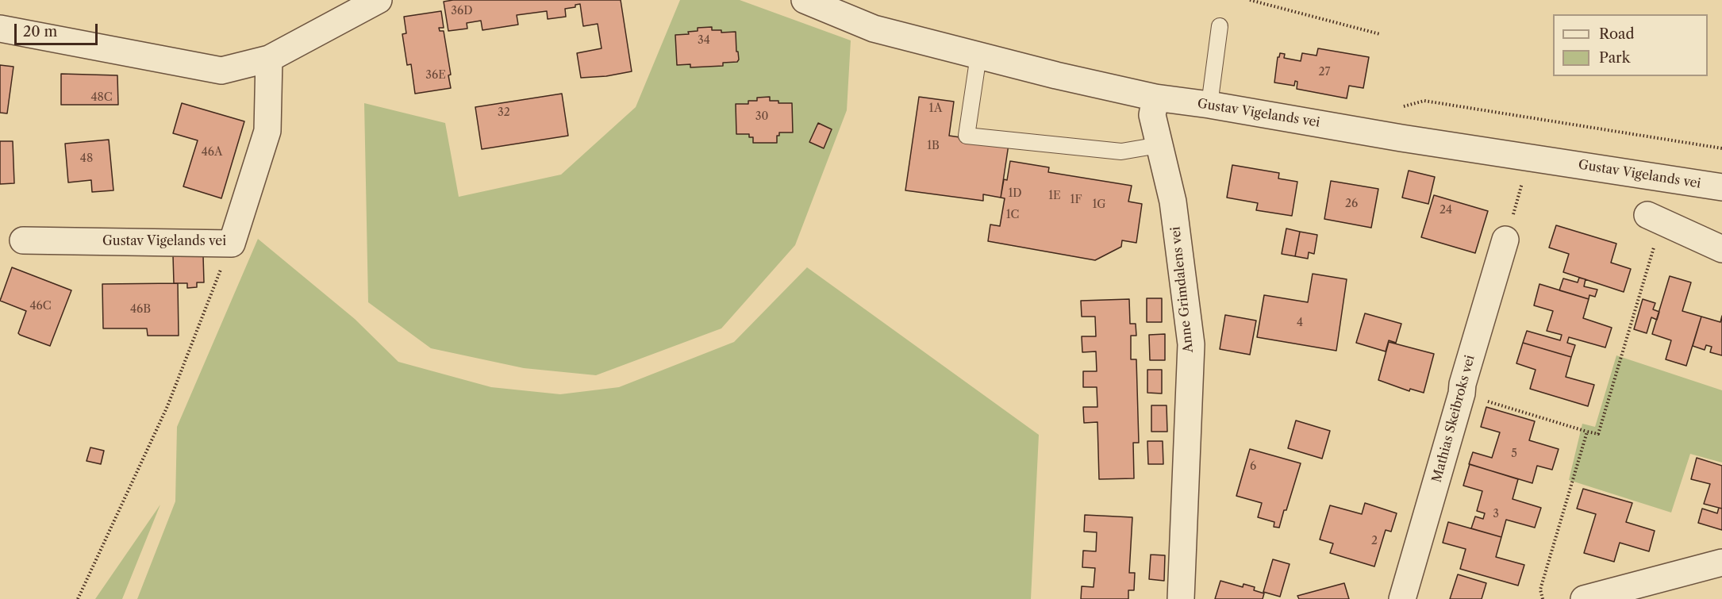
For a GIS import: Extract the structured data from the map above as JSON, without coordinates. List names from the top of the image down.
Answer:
{
  "streets": {
    "street": ["Gustav Vigelands vei", "Anne Grimdalens vei", "Mathias Skeibroks vei"]
  },
  "crossings": [
    ["Gustav Vigelands vei", "Anne Grimdalens vei"]
  ],
  "house_numbers": [
    "36D",
    "34",
    "27",
    "36E",
    "48C",
    "1A",
    "32",
    "30",
    "1B",
    "46A",
    "48",
    "1D",
    "1E",
    "1F",
    "26",
    "1G",
    "24",
    "1C",
    "46C",
    "46B",
    "4",
    "5",
    "6",
    "3",
    "2"
  ],
  "legend": ["Road", "Park"],
  "scale_bar": "20 m"
}
